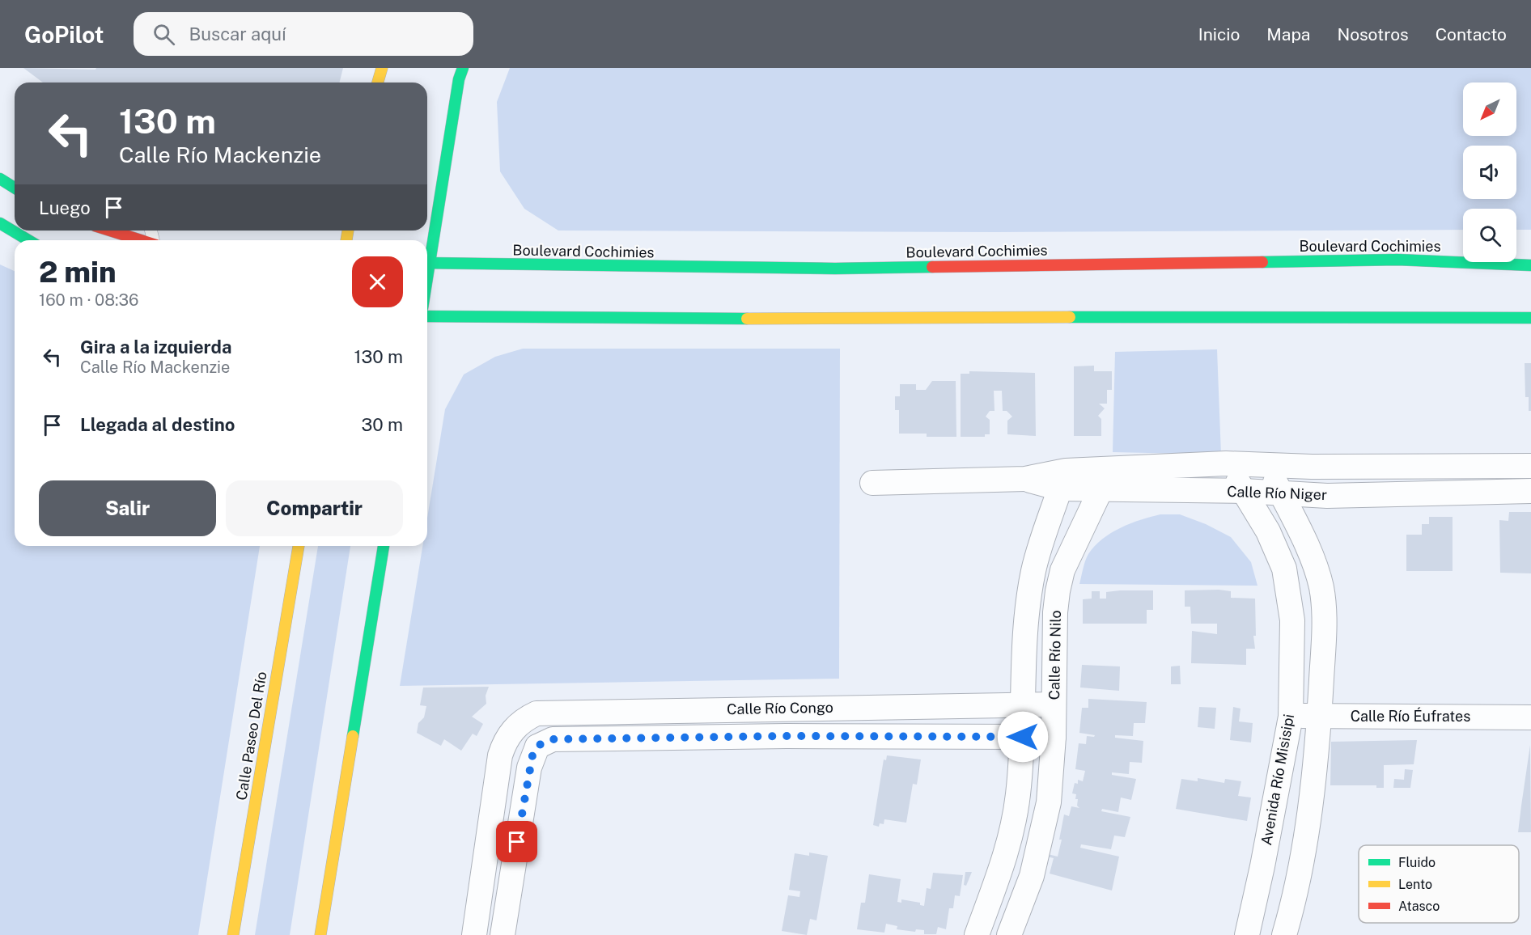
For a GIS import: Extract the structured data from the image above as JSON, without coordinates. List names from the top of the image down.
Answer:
{
  "streets": {
    "main road": ["Boulevard Cochimies", "Calle Paseo Del Río"],
    "street": [
      "Calle Río Niger",
      "Calle Río Nilo",
      "Calle Río Congo",
      "Calle Río Éufrates",
      "Avenida Río Misisipi"
    ]
  },
  "crossings": [
    ["Calle Río Niger", "Calle Río Nilo"],
    ["Calle Río Niger", "Avenida Río Misisipi"],
    ["Calle Río Nilo", "Calle Río Congo"],
    ["Calle Río Éufrates", "Avenida Río Misisipi"]
  ],
  "legend": ["Fluido", "Lento", "Atasco"],
  "north": "bottom left",
  "page": {
    "header": "GoPilot",
    "search": "Buscar aquí",
    "nav": [
      "Inicio",
      "Mapa",
      "Nosotros",
      "Contacto"
    ],
    "turn": ["130 m", "Calle Río Mackenzie"],
    "then": "Luego",
    "heading": ["2 min", "160 m · 08:36"],
    "list": [
      {
        "name": "Gira a la izquierda",
        "note": "Calle Río Mackenzie",
        "value": "130 m"
      },
      {
        "name": "Llegada al destino",
        "value": "30 m"
      }
    ],
    "buttons": ["Salir", "Compartir"]
  }
}
